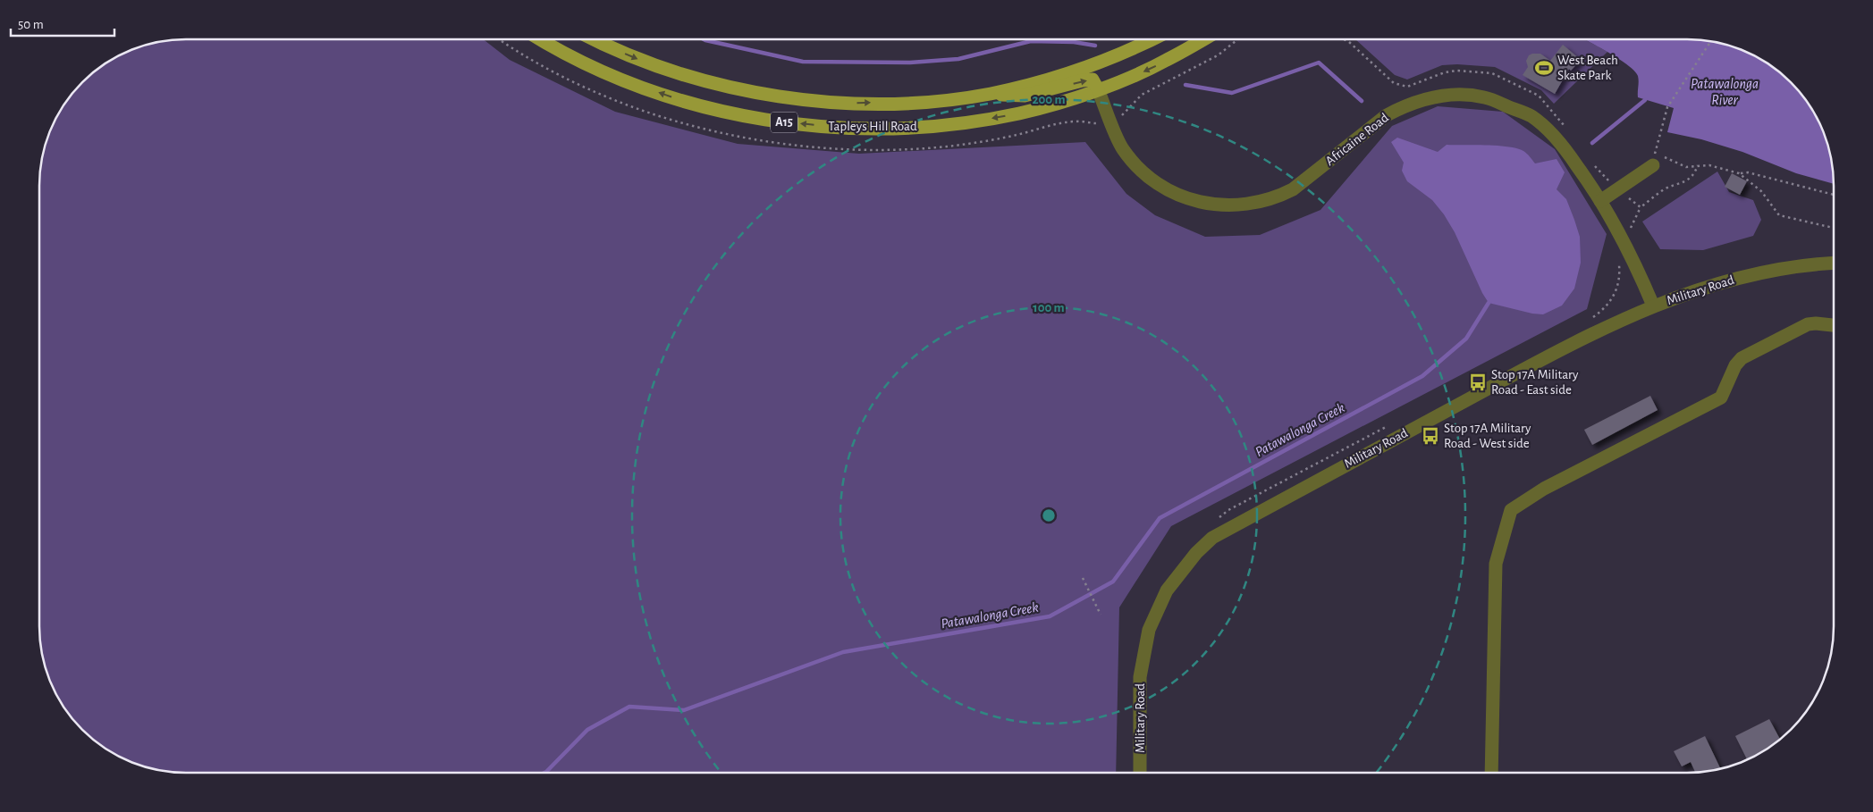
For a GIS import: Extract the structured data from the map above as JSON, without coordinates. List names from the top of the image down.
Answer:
{
  "streets": {
    "main road": ["A15", "Tapleys Hill Road"],
    "street": ["Africaine Road", "Military Road"]
  },
  "crossings": [
    ["Tapleys Hill Road", "Africaine Road"],
    ["Africaine Road", "Military Road"]
  ],
  "water": ["Patawalonga River", "Patawalonga Creek"],
  "places": {
    "sports": ["West Beach Skate Park"],
    "bus stop": ["Stop 17A Military Road - East side", "Stop 17A Military Road - West side"]
  },
  "scale_bar": "50 m",
  "rings": ["200 m", "100 m"]
}
